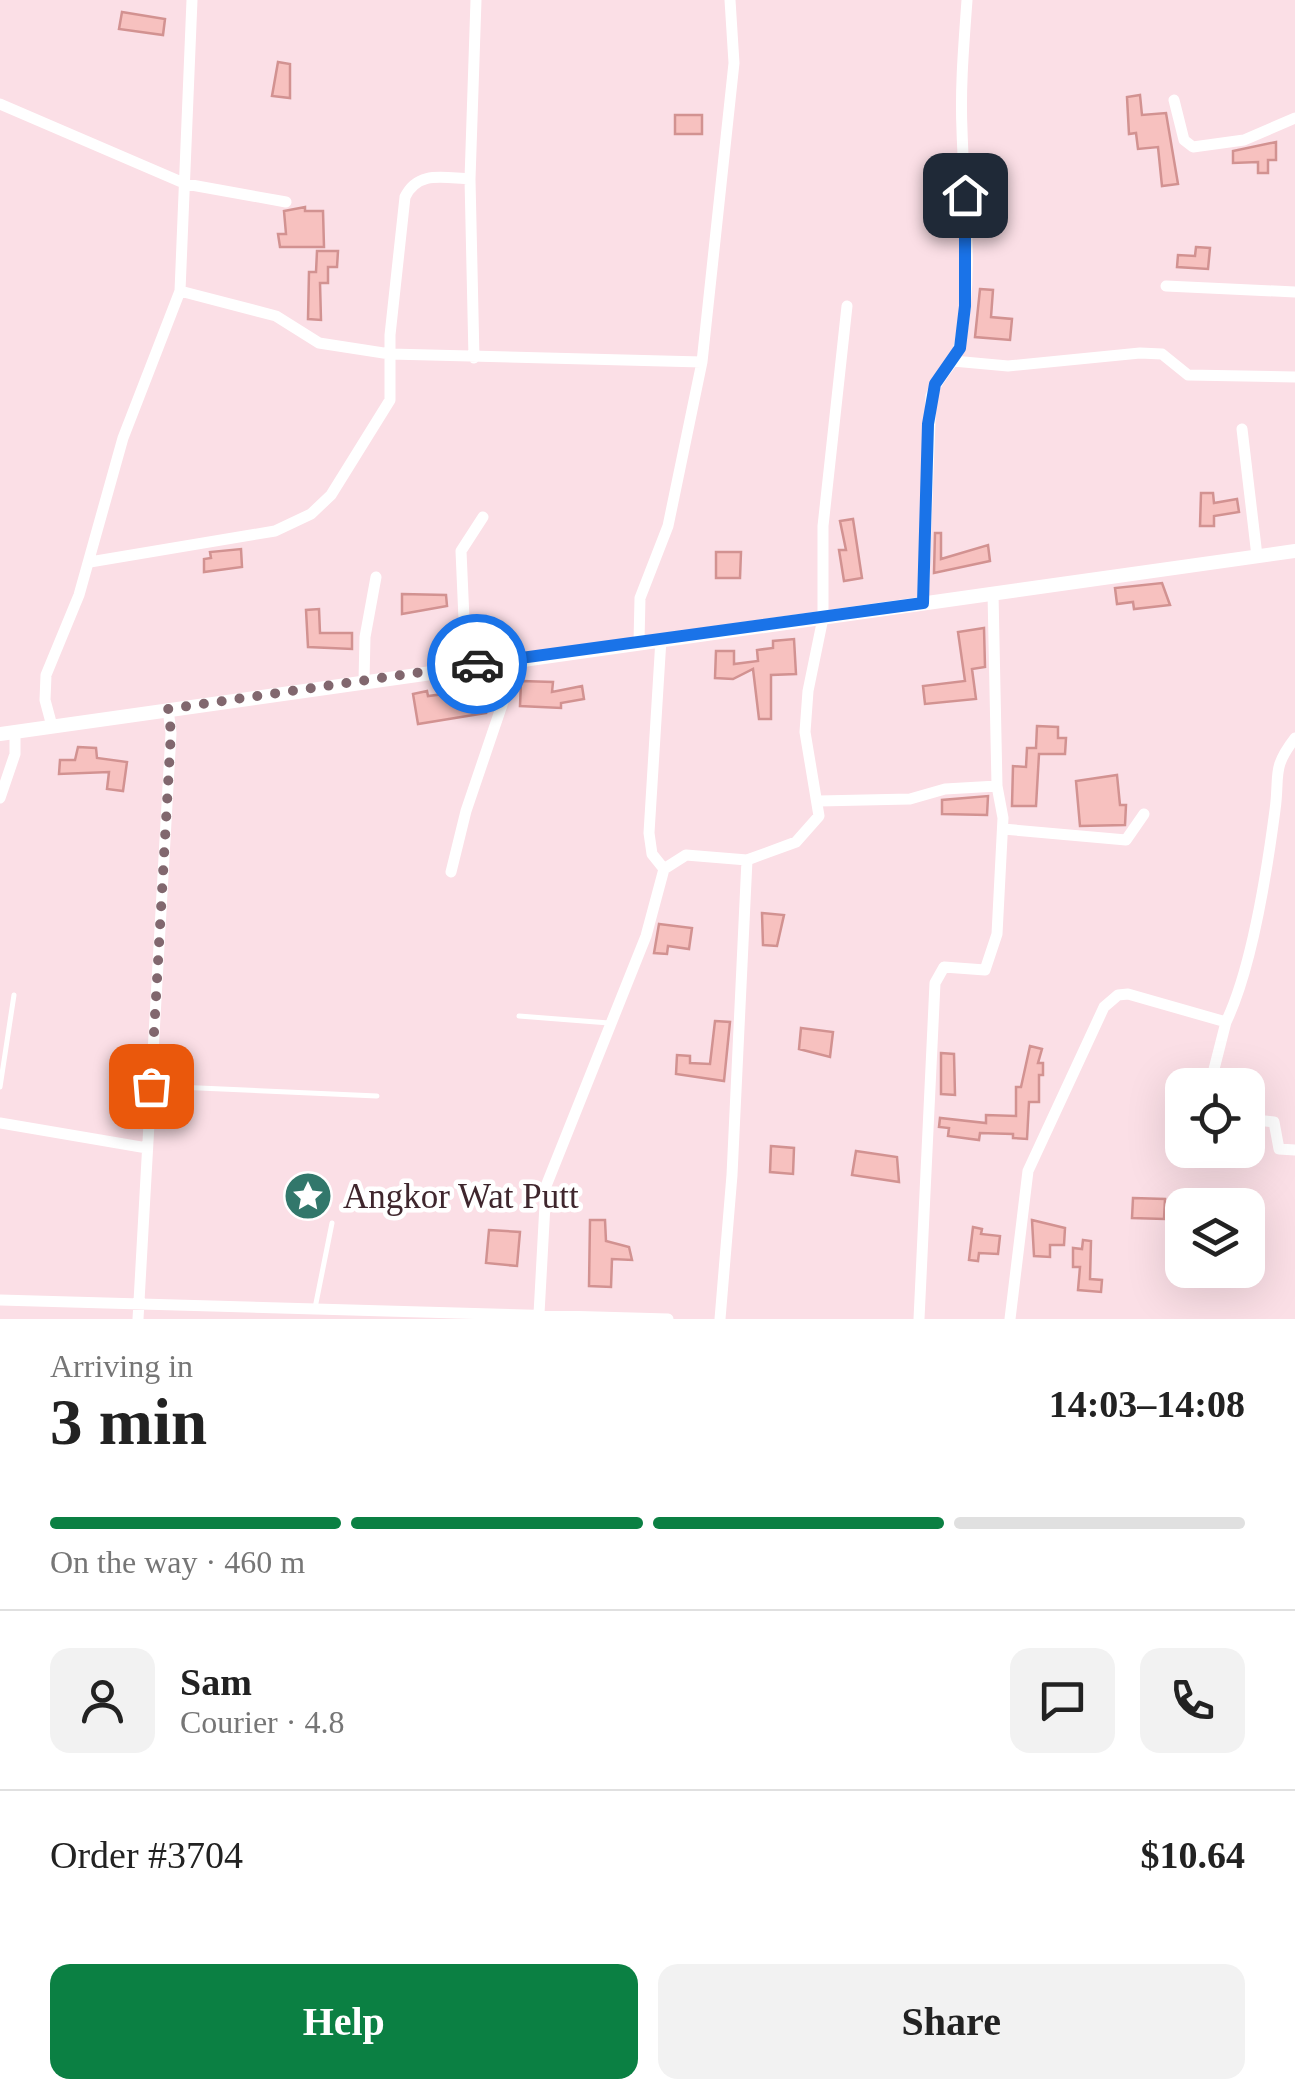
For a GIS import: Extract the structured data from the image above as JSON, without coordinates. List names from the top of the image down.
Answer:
{
  "places": {
    "place": ["Angkor Wat Putt"]
  },
  "page": {
    "heading": ["3 min", "Arriving in", "14:03–14:08"],
    "panel": [
      "Sam",
      "Courier · 4.8",
      "Order #3704",
      "$10.64"
    ],
    "bar": "On the way · 460 m",
    "buttons": ["Help", "Share"]
  }
}
